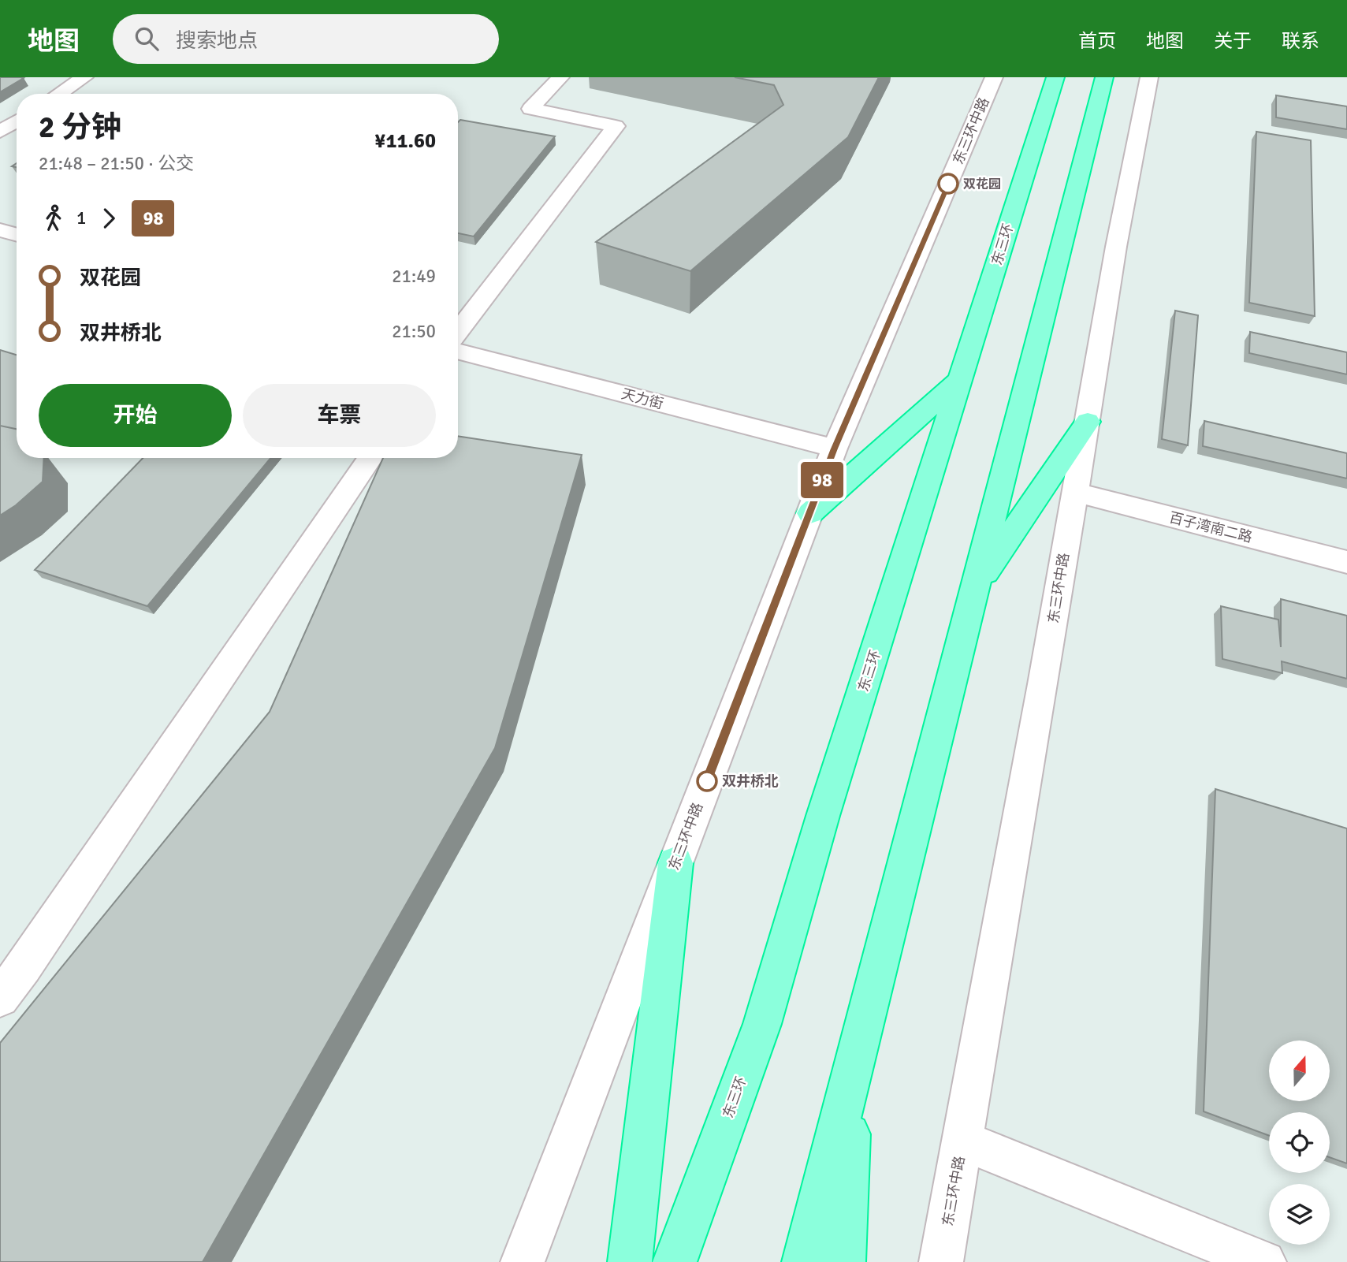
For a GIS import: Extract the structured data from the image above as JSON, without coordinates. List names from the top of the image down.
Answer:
{
  "streets": {
    "highway": ["东三环"],
    "street": ["东三环中路", "天力街", "百子湾南二路"]
  },
  "crossings": [
    ["东三环中路", "天力街"],
    ["东三环中路", "百子湾南二路"]
  ],
  "places": ["双花园", "双井桥北"],
  "lines": ["bus line 98"],
  "north": "top",
  "page": {
    "header": "地图",
    "search": "搜索地点",
    "nav": [
      "首页",
      "地图",
      "关于",
      "联系"
    ],
    "on_map": "98",
    "heading": ["2 分钟", "21:48 – 21:50 · 公交", "¥11.60"],
    "legs": ["1", "98"],
    "list": [
      {
        "name": "双花园",
        "value": "21:49"
      },
      {
        "name": "双井桥北",
        "value": "21:50"
      }
    ],
    "buttons": ["开始", "车票"]
  }
}
